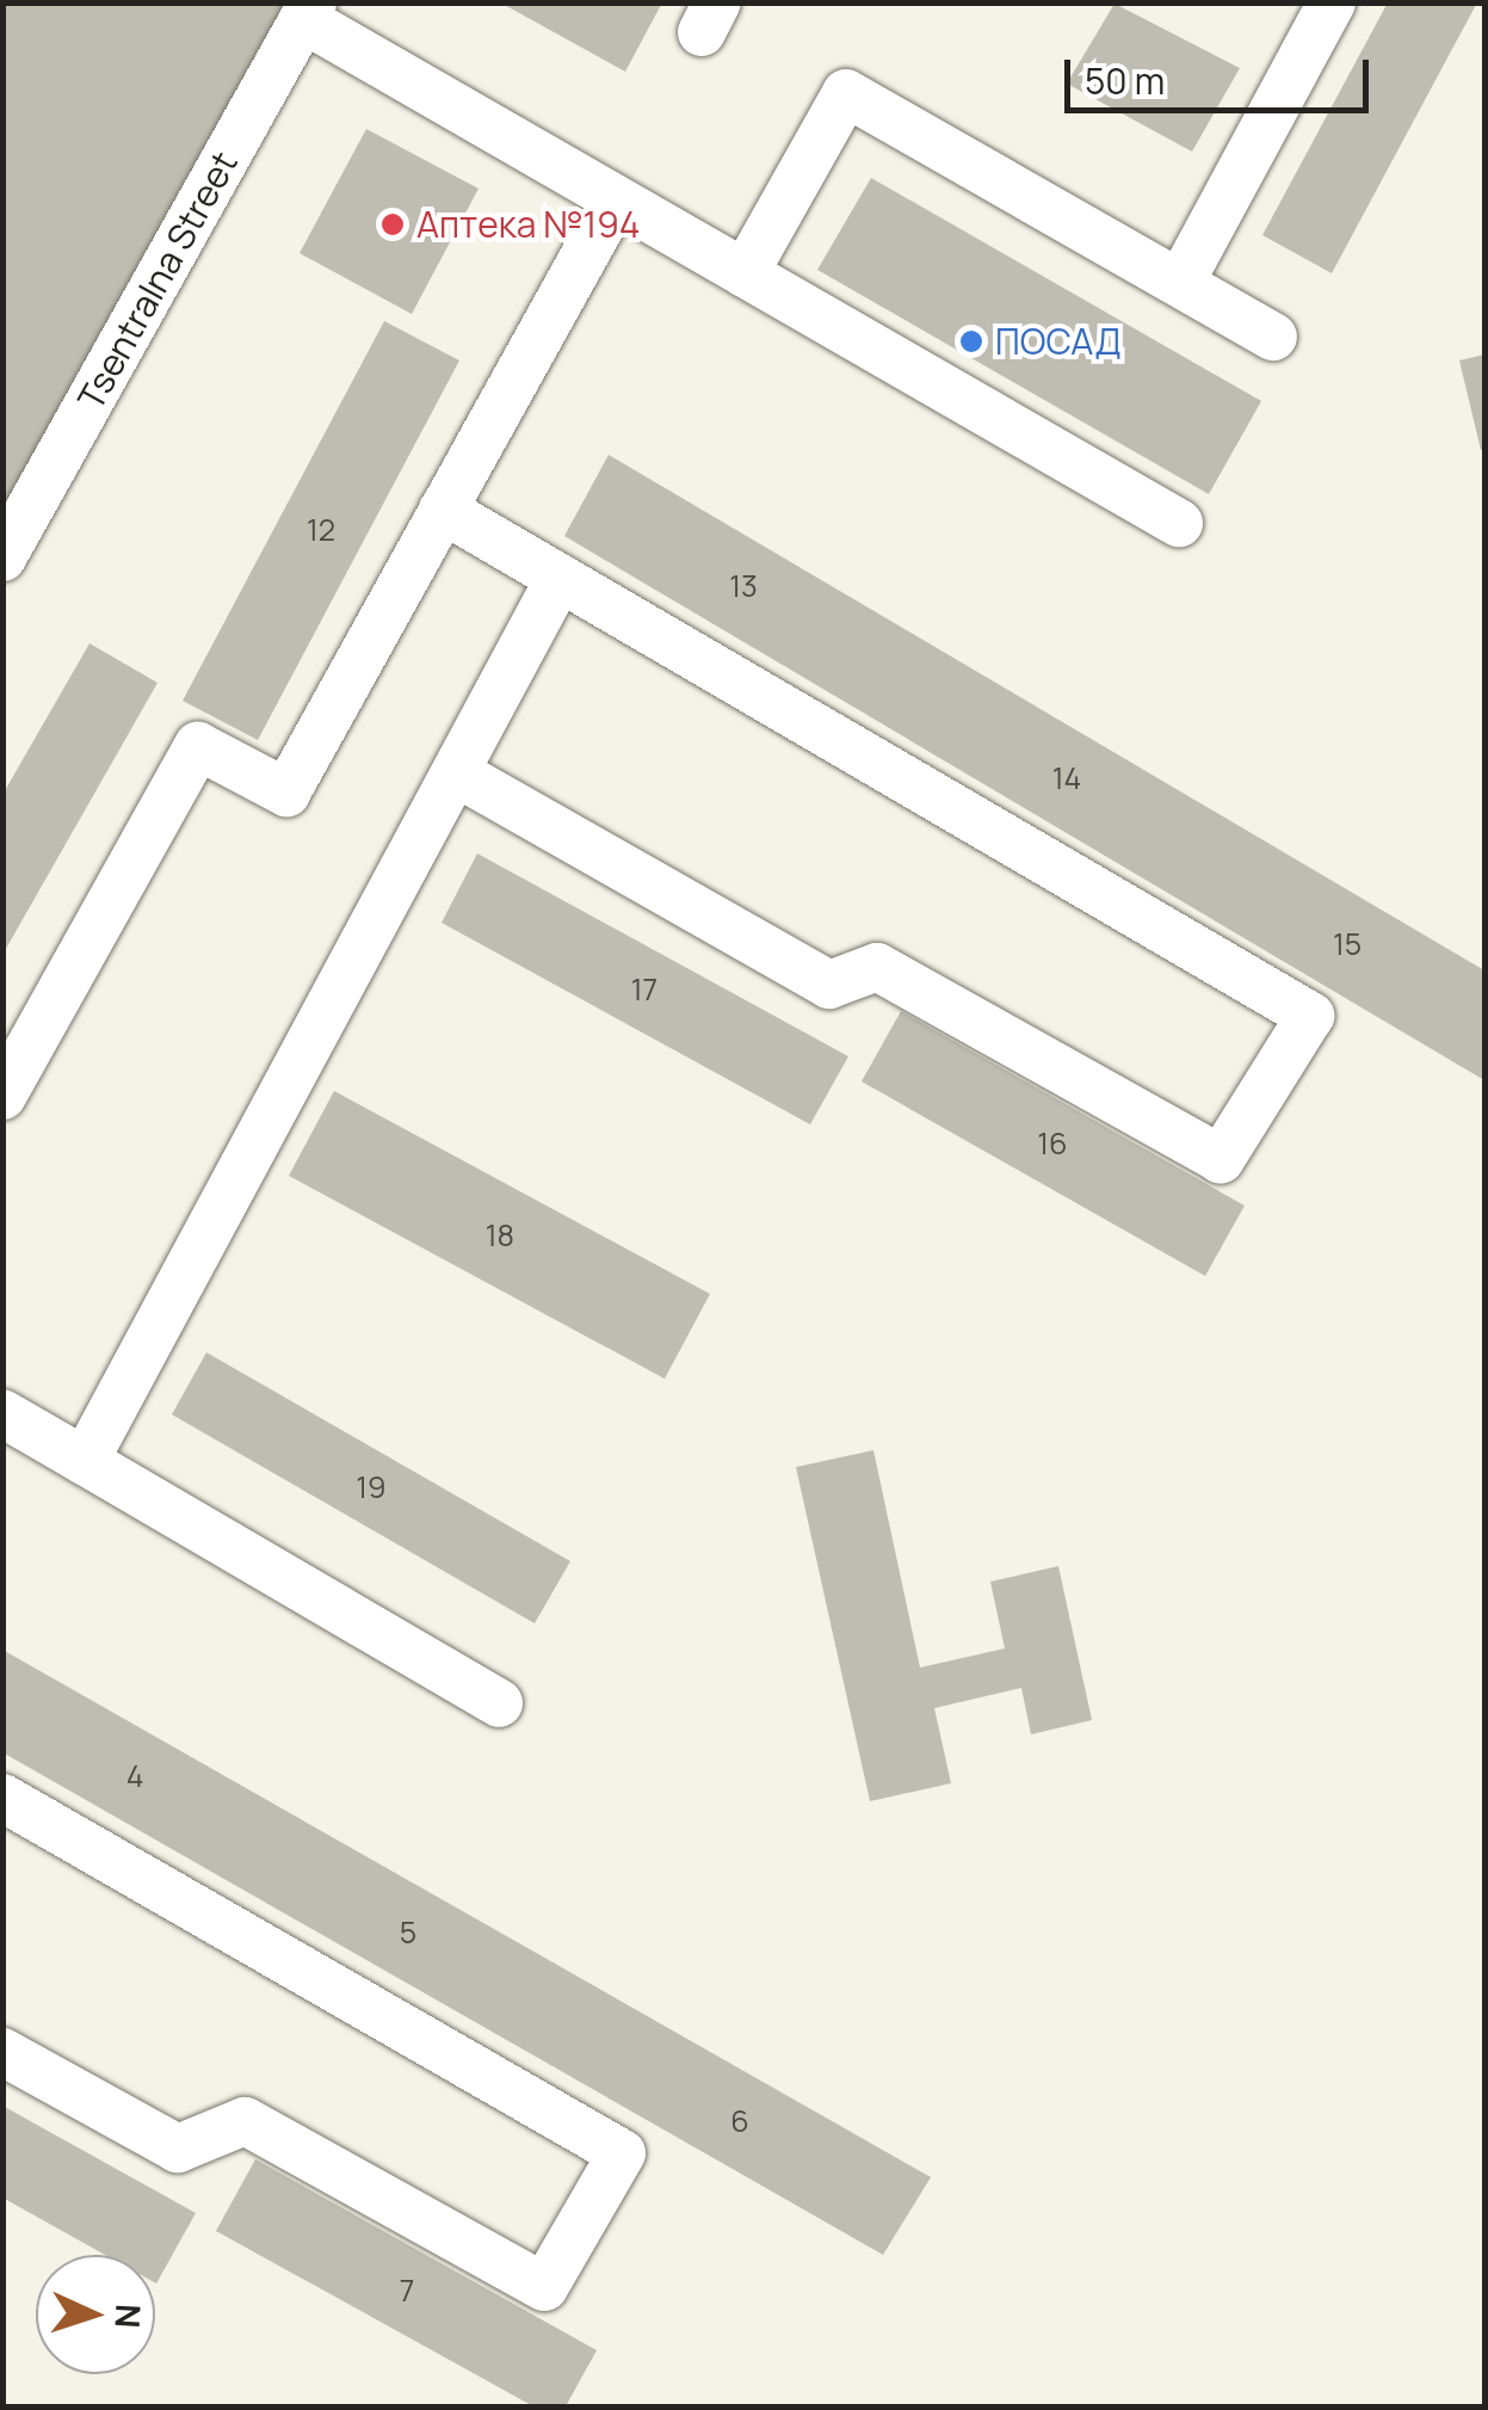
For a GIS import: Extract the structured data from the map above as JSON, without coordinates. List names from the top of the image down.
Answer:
{
  "streets": {
    "street": ["Tsentralna Street"]
  },
  "places": ["Аптека №194", "ПОСАД"],
  "house_numbers": [
    "12",
    "13",
    "14",
    "15",
    "17",
    "16",
    "18",
    "19",
    "4",
    "5",
    "6",
    "7"
  ],
  "scale_bar": "50 m",
  "north": "right"
}
